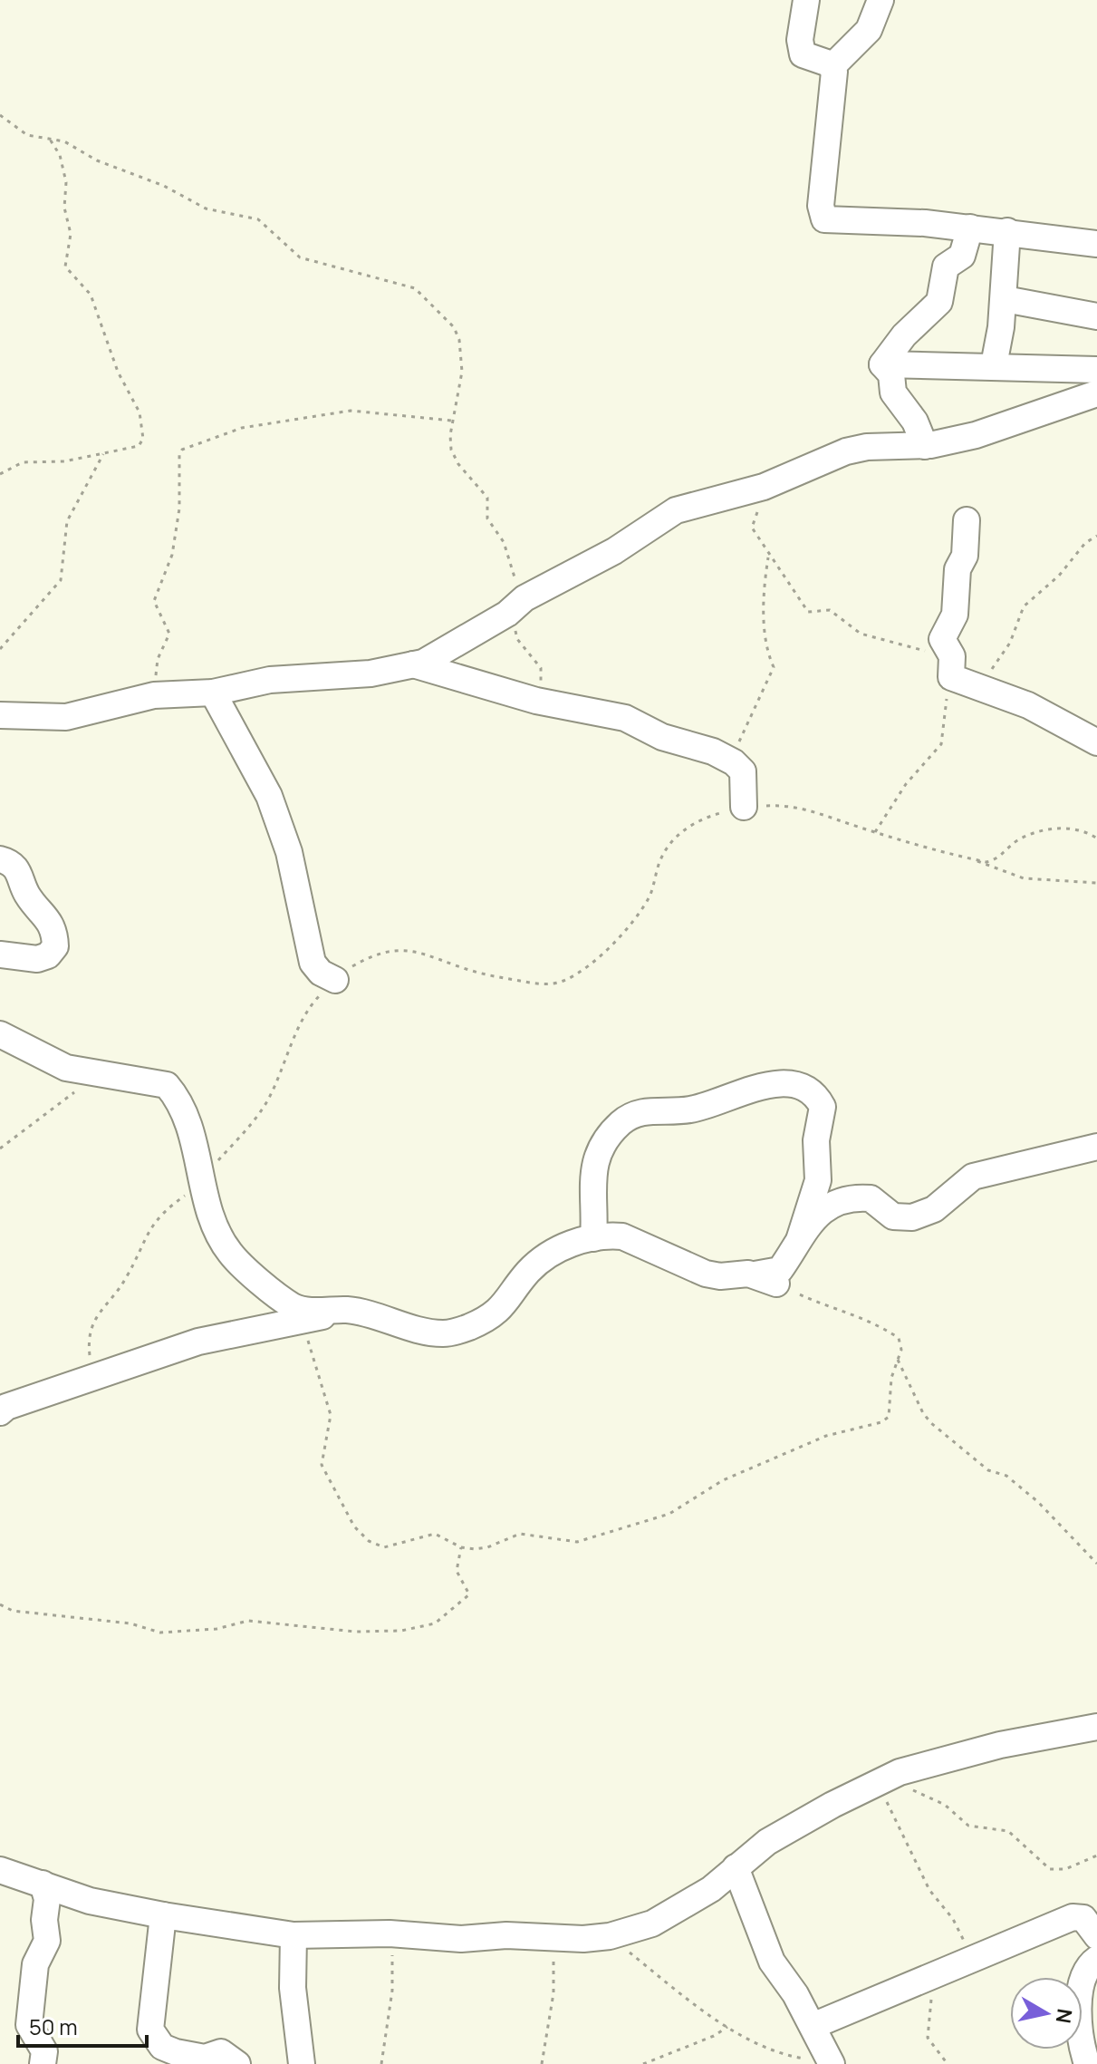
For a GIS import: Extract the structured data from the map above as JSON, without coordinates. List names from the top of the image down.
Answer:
{
  "scale_bar": "50 m",
  "north": "right"
}
